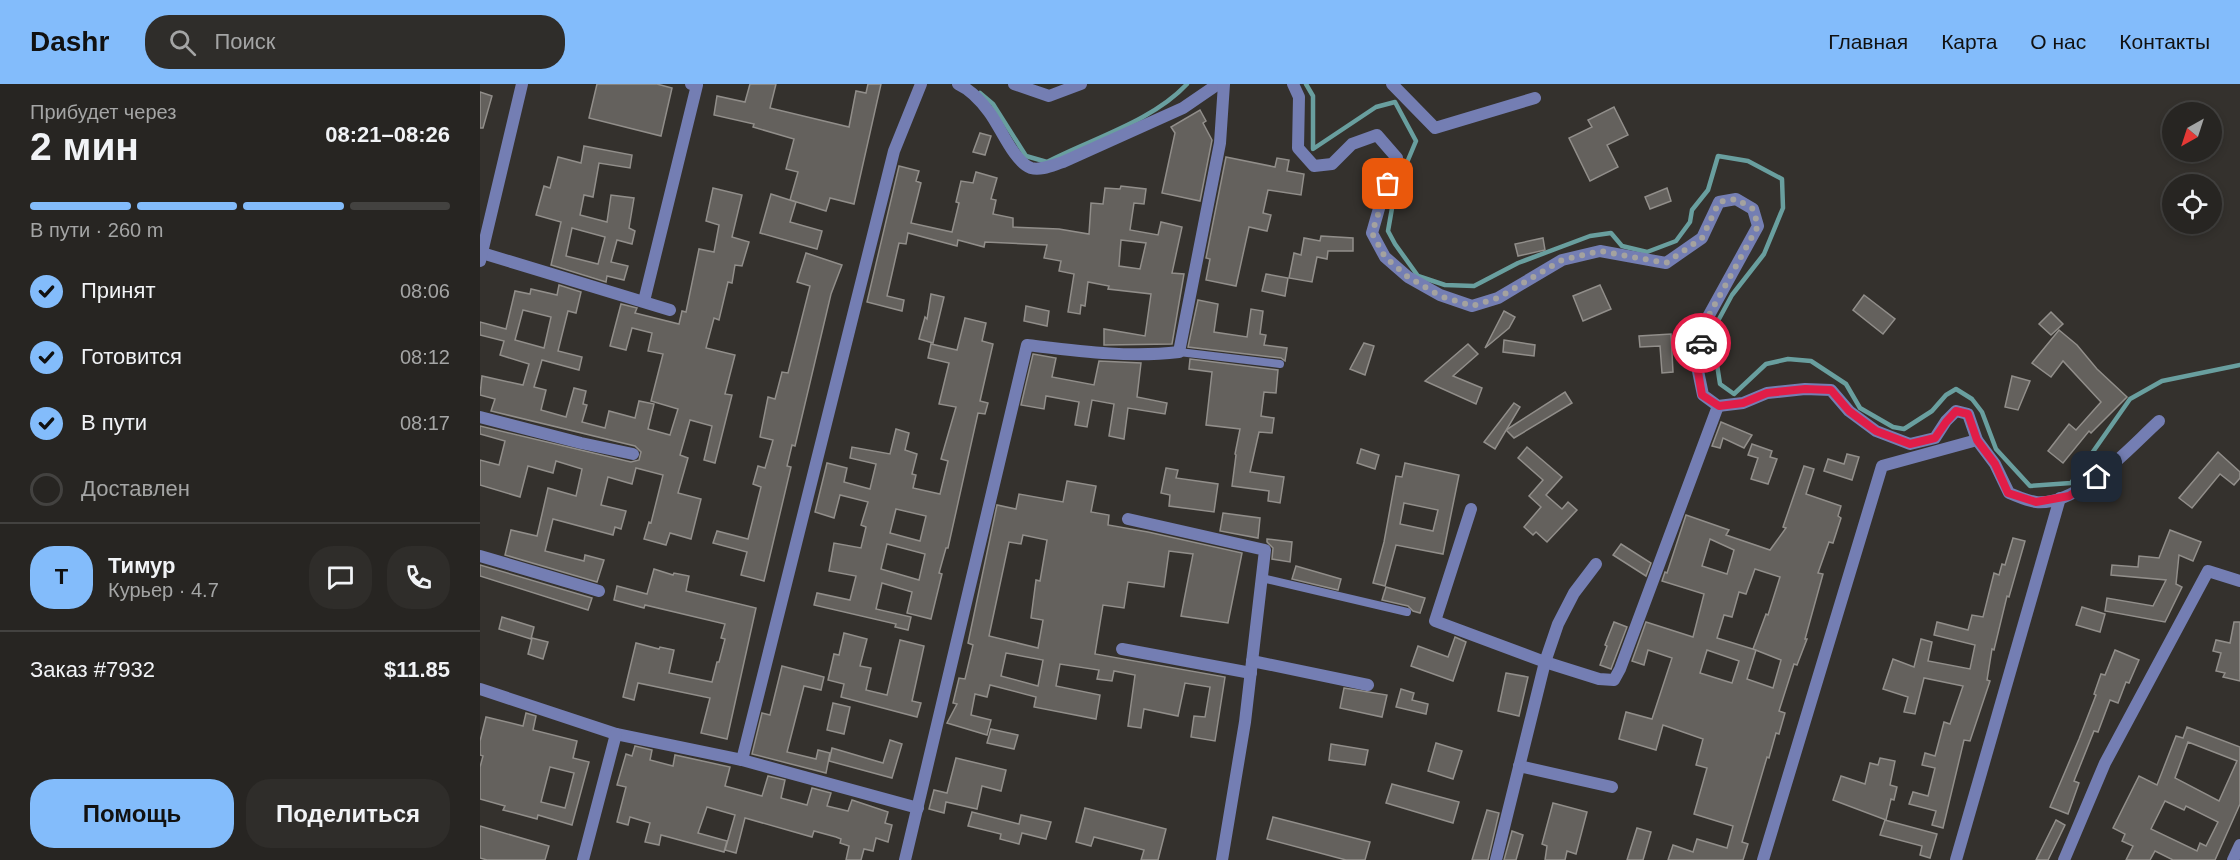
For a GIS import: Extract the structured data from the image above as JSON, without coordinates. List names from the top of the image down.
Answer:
{
  "north": "bottom left",
  "page": {
    "header": "Dashr",
    "search": "Поиск",
    "nav": [
      "Главная",
      "Карта",
      "О нас",
      "Контакты"
    ],
    "heading": ["2 мин", "Прибудет через", "08:21–08:26"],
    "panel": [
      "Тимур",
      "Курьер · 4.7",
      "Заказ #7932",
      "$11.85"
    ],
    "bar": "В пути · 260 m",
    "list": [
      ["Принят", "08:06"],
      ["Готовится", "08:12"],
      ["В пути", "08:17"],
      "Доставлен"
    ],
    "round": "Т",
    "buttons": ["Помощь", "Поделиться"]
  }
}
